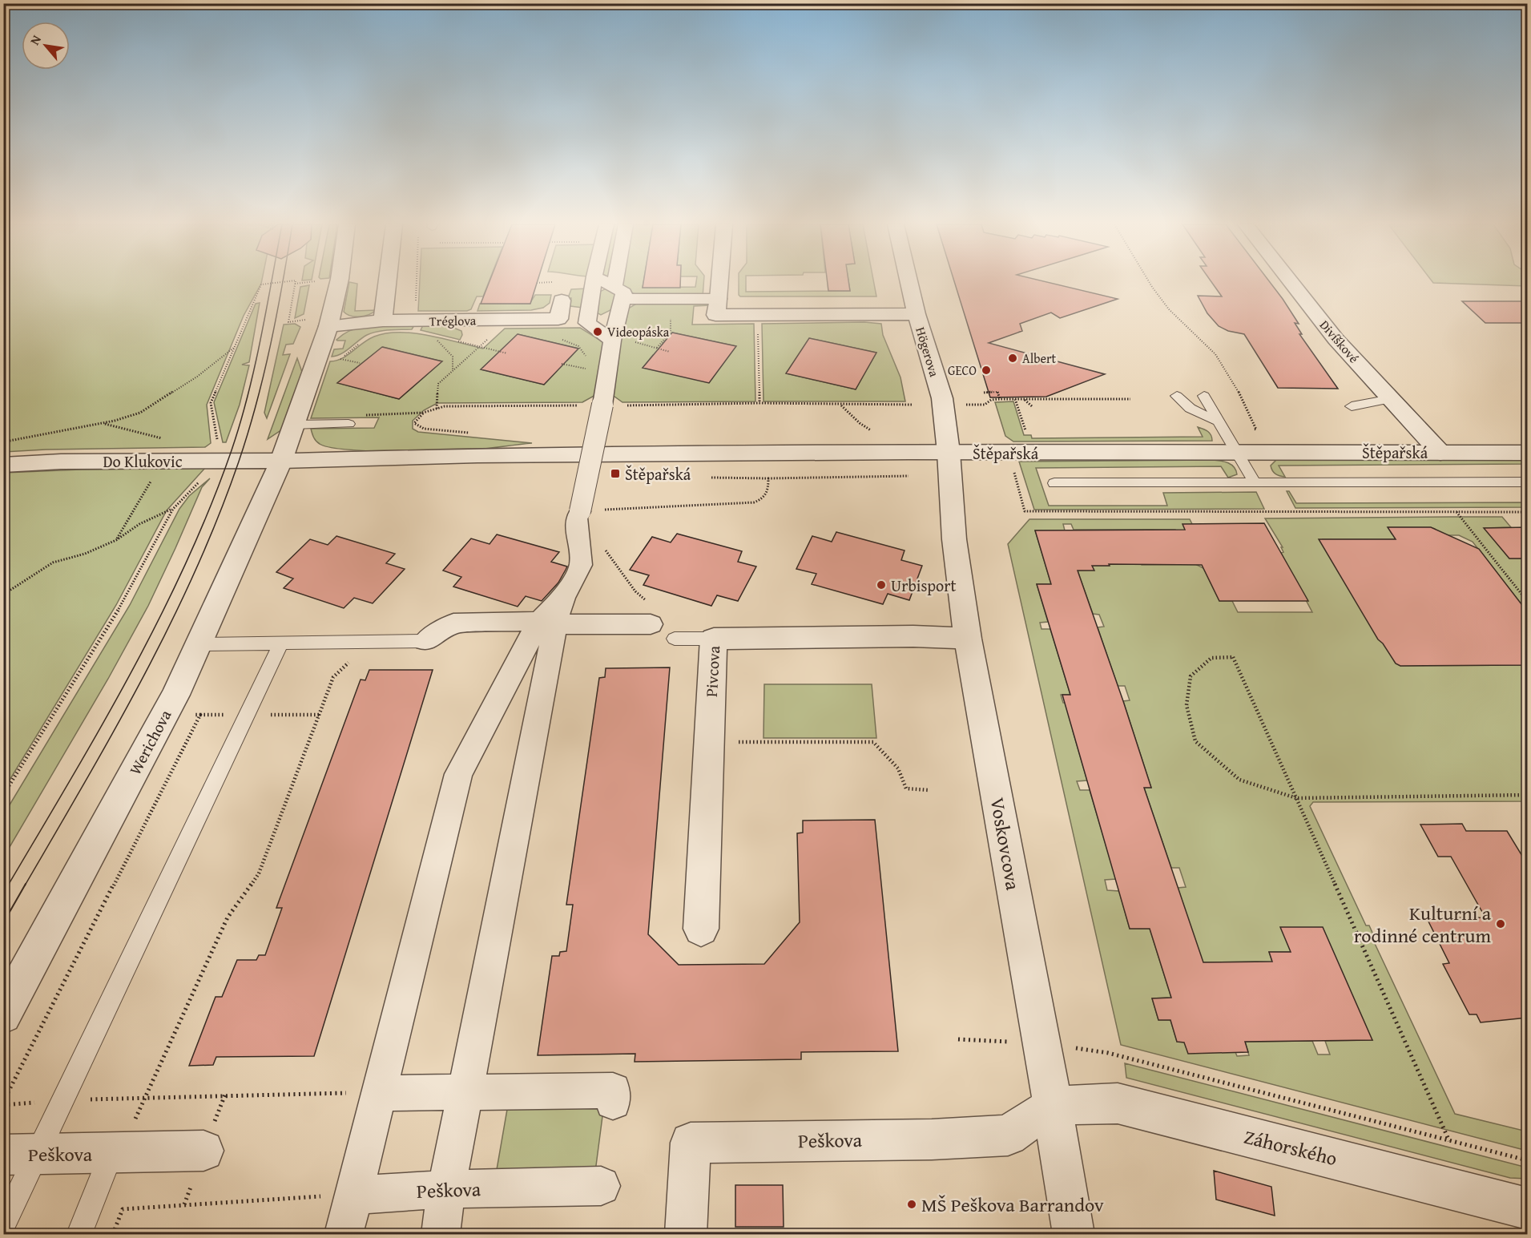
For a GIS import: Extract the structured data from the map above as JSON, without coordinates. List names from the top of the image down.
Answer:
{
  "streets": {
    "street": [
      "Tréglova",
      "Divíškové",
      "Högerova",
      "Štěpařská",
      "Do Klukovic",
      "Pivcova",
      "Werichova",
      "Voskovcova",
      "Peškova",
      "Záhorského"
    ]
  },
  "crossings": [
    ["Divíškové", "Štěpařská"],
    ["Högerova", "Štěpařská"],
    ["Högerova", "Voskovcova"],
    ["Štěpařská", "Do Klukovic"],
    ["Štěpařská", "Werichova"],
    ["Štěpařská", "Voskovcova"],
    ["Do Klukovic", "Werichova"],
    ["Pivcova", "Voskovcova"],
    ["Voskovcova", "Peškova"],
    ["Voskovcova", "Záhorského"],
    ["Peškova", "Záhorského"]
  ],
  "places": {
    "other": [
      "Videopáska",
      "Albert",
      "GECO",
      "Urbisport",
      "Kulturní a rodinné centrum",
      "MŠ Peškova Barrandov"
    ],
    "transit": ["Štěpařská"]
  },
  "north": "top left"
}
